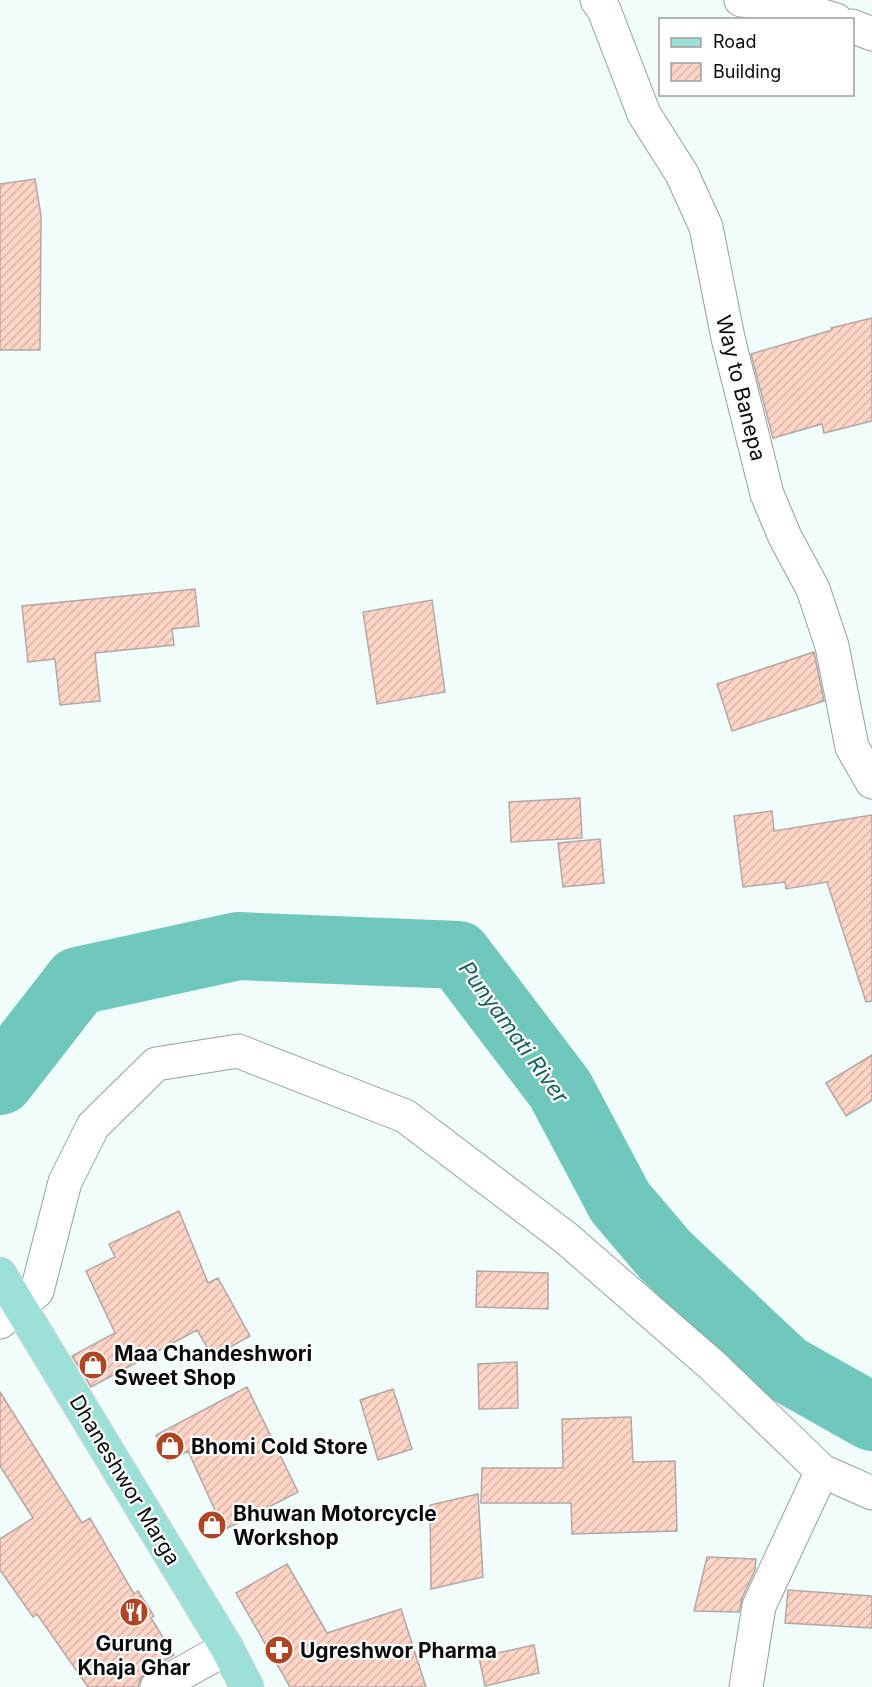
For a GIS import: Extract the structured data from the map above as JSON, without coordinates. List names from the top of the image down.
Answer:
{
  "streets": {
    "main road": ["Dhaneshwor Marga"],
    "street": ["Way to Banepa"]
  },
  "water": ["Punyamati River"],
  "places": {
    "shop": ["Maa Chandeshwori Sweet Shop", "Bhomi Cold Store", "Bhuwan Motorcycle Workshop"],
    "restaurant": ["Gurung Khaja Ghar"],
    "pharmacy": ["Ugreshwor Pharma"]
  },
  "legend": ["Road", "Building"]
}
